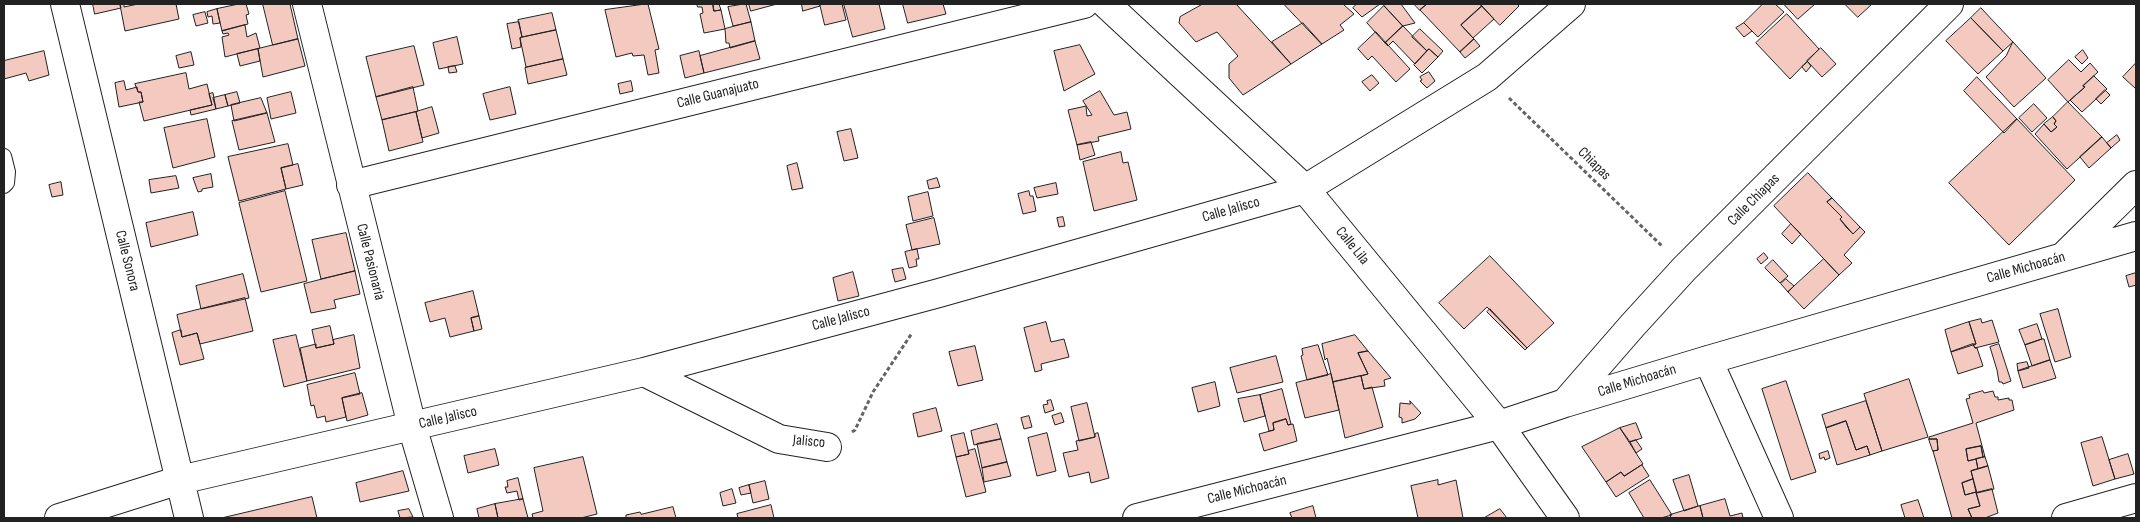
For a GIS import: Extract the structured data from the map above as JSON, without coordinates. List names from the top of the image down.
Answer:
{
  "streets": {
    "street": [
      "Calle Guanajuato",
      "Calle Chiapas",
      "Calle Jalisco",
      "Calle Lila",
      "Calle Sonora",
      "Calle Pasionaria",
      "Calle Michoacán",
      "Jalisco"
    ],
    "path": ["Chiapas"]
  },
  "crossings": [
    ["Calle Guanajuato", "Calle Pasionaria"],
    ["Chiapas", "Calle Chiapas"],
    ["Chiapas", "Calle Jalisco"],
    ["Calle Chiapas", "Calle Michoacán"],
    ["Calle Jalisco", "Calle Lila"],
    ["Calle Jalisco", "Calle Sonora"],
    ["Calle Jalisco", "Calle Pasionaria"],
    ["Calle Jalisco", "Jalisco"],
    ["Calle Lila", "Calle Michoacán"]
  ]
}
